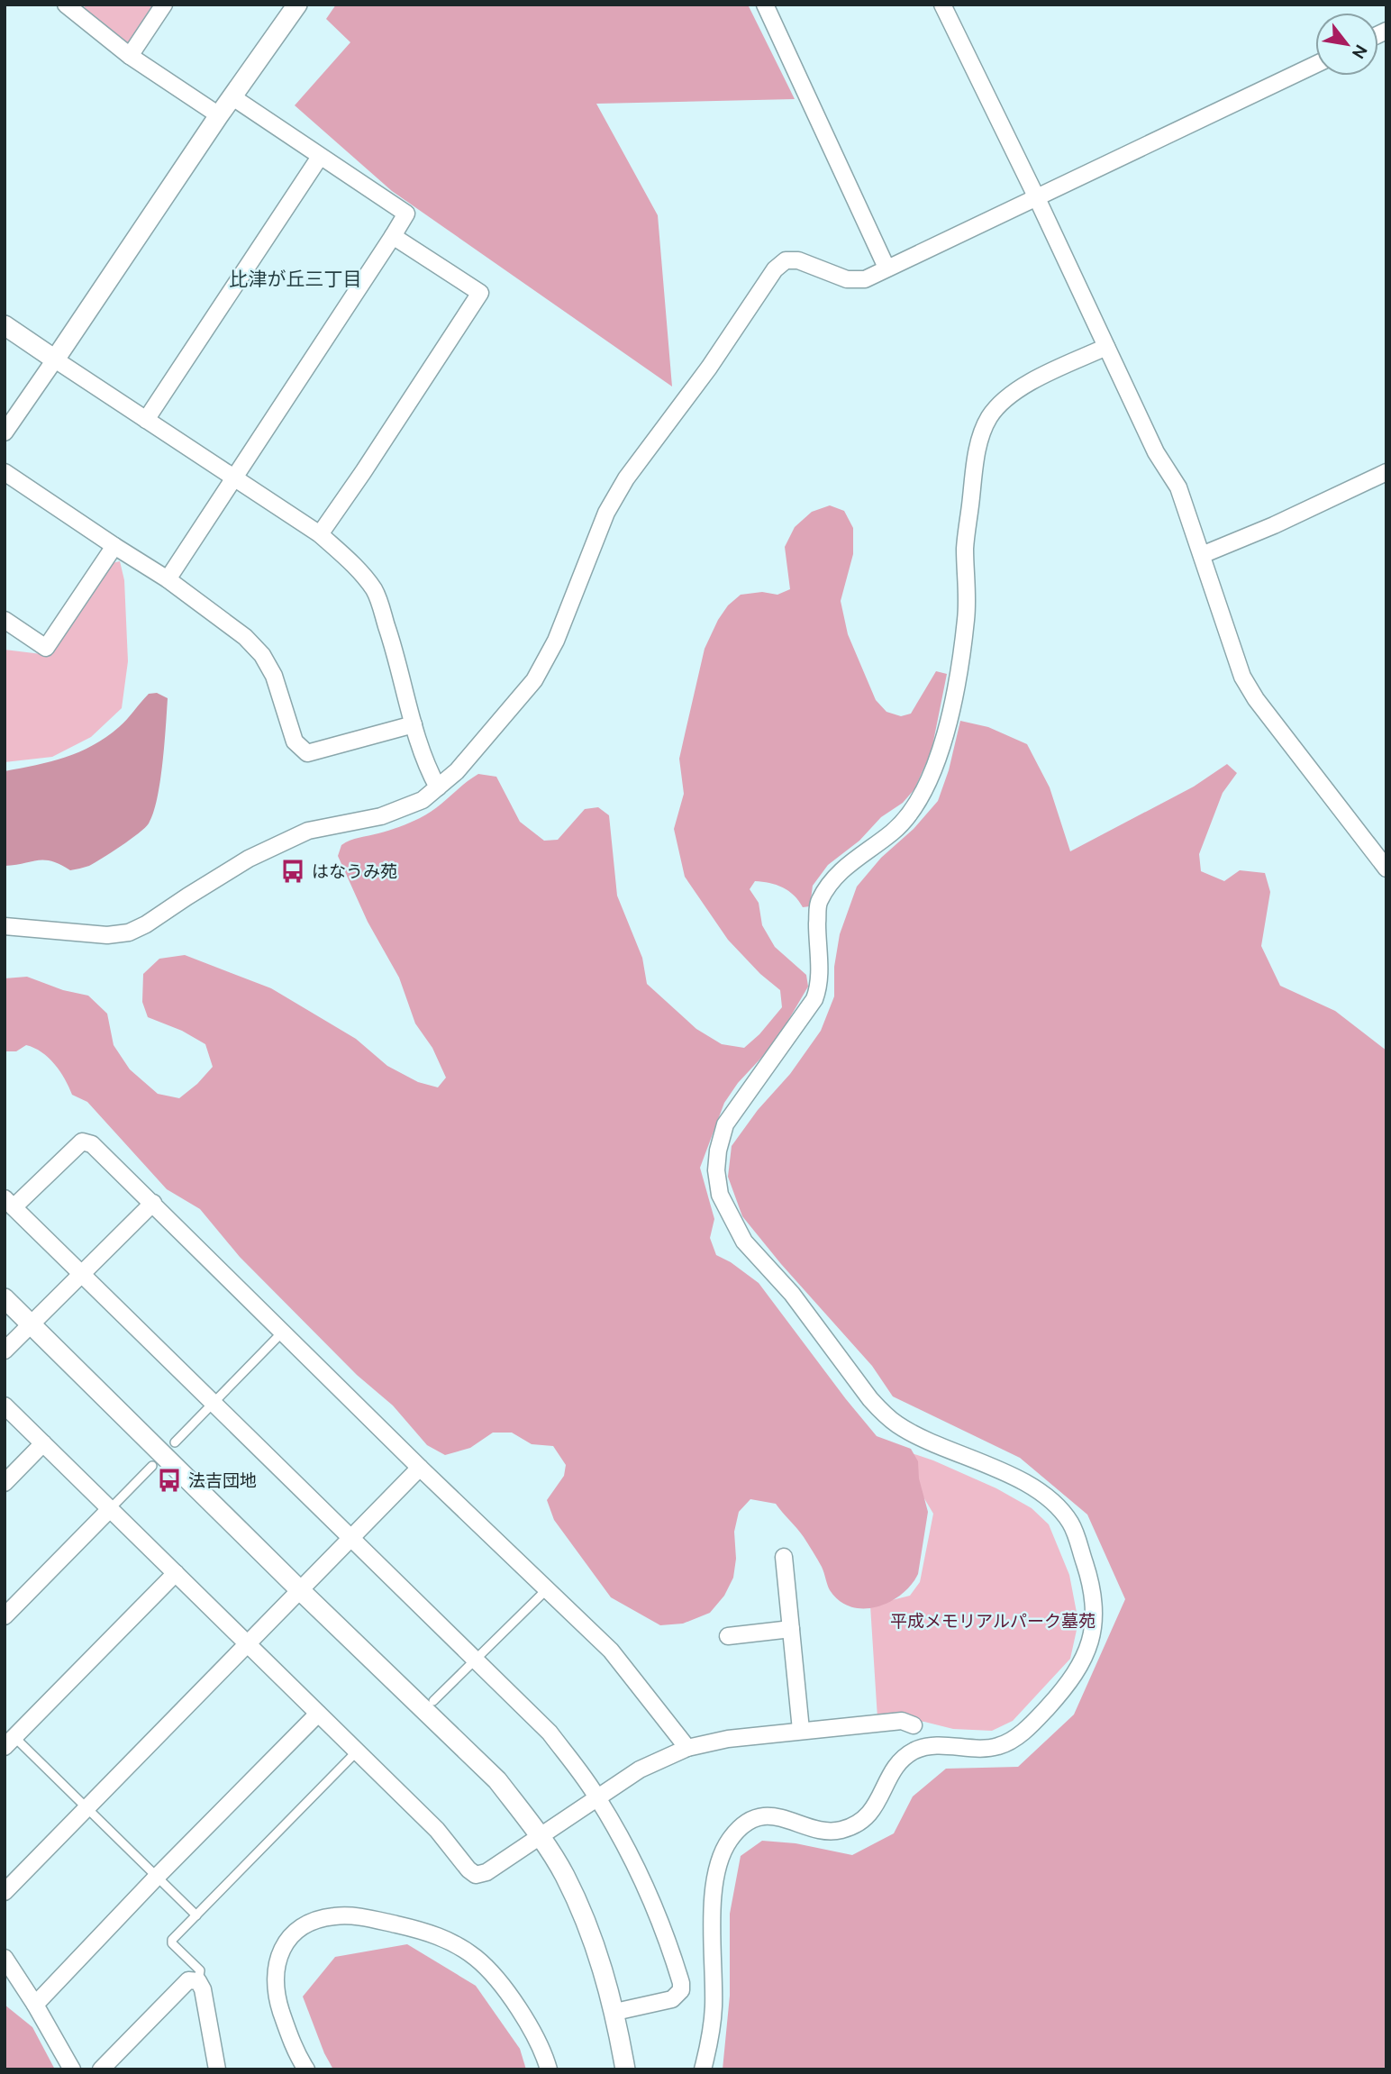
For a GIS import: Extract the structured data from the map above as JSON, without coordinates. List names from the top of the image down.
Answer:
{
  "districts": ["比津が丘三丁目"],
  "parks": ["平成メモリアルパーク墓苑"],
  "places": {
    "bus stop": ["はなうみ苑", "法吉団地"]
  },
  "north": "bottom right"
}
